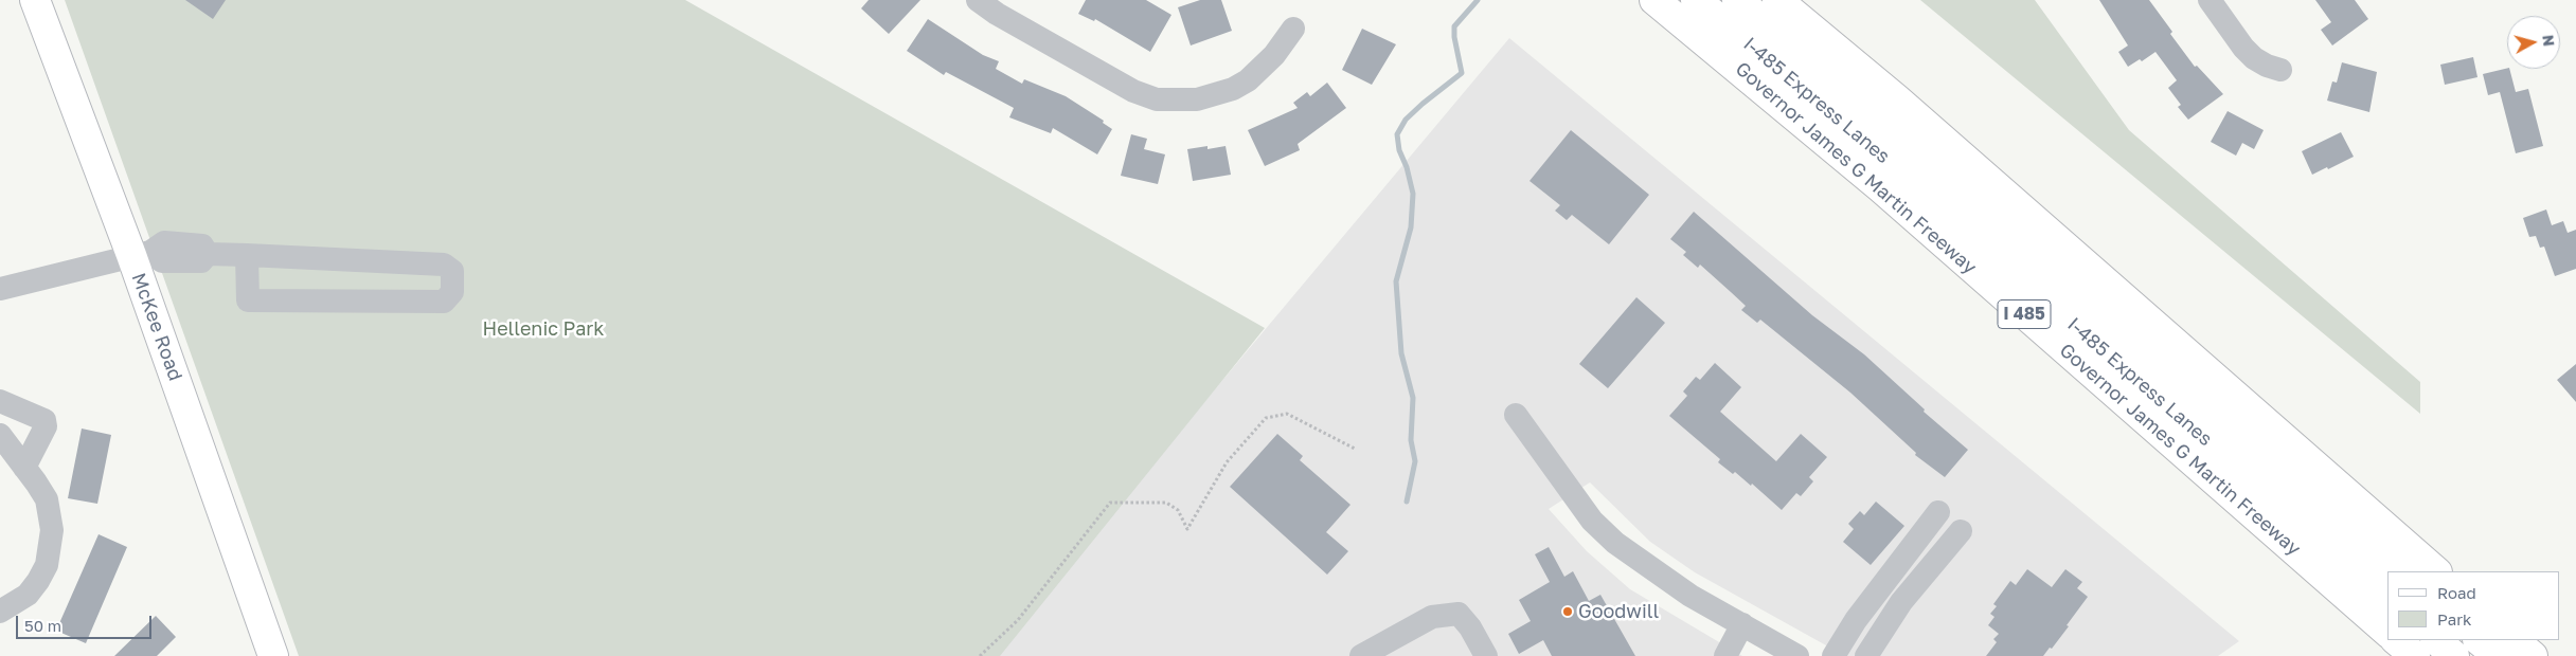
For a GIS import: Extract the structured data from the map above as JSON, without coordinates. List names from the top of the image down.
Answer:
{
  "streets": {
    "main road": [
      "I-485 Express Lanes",
      "Governor James G Martin Freeway",
      "I 485",
      "McKee Road"
    ]
  },
  "parks": ["Hellenic Park"],
  "places": ["Goodwill"],
  "legend": ["Road", "Park"],
  "scale_bar": "50 m",
  "north": "right"
}
